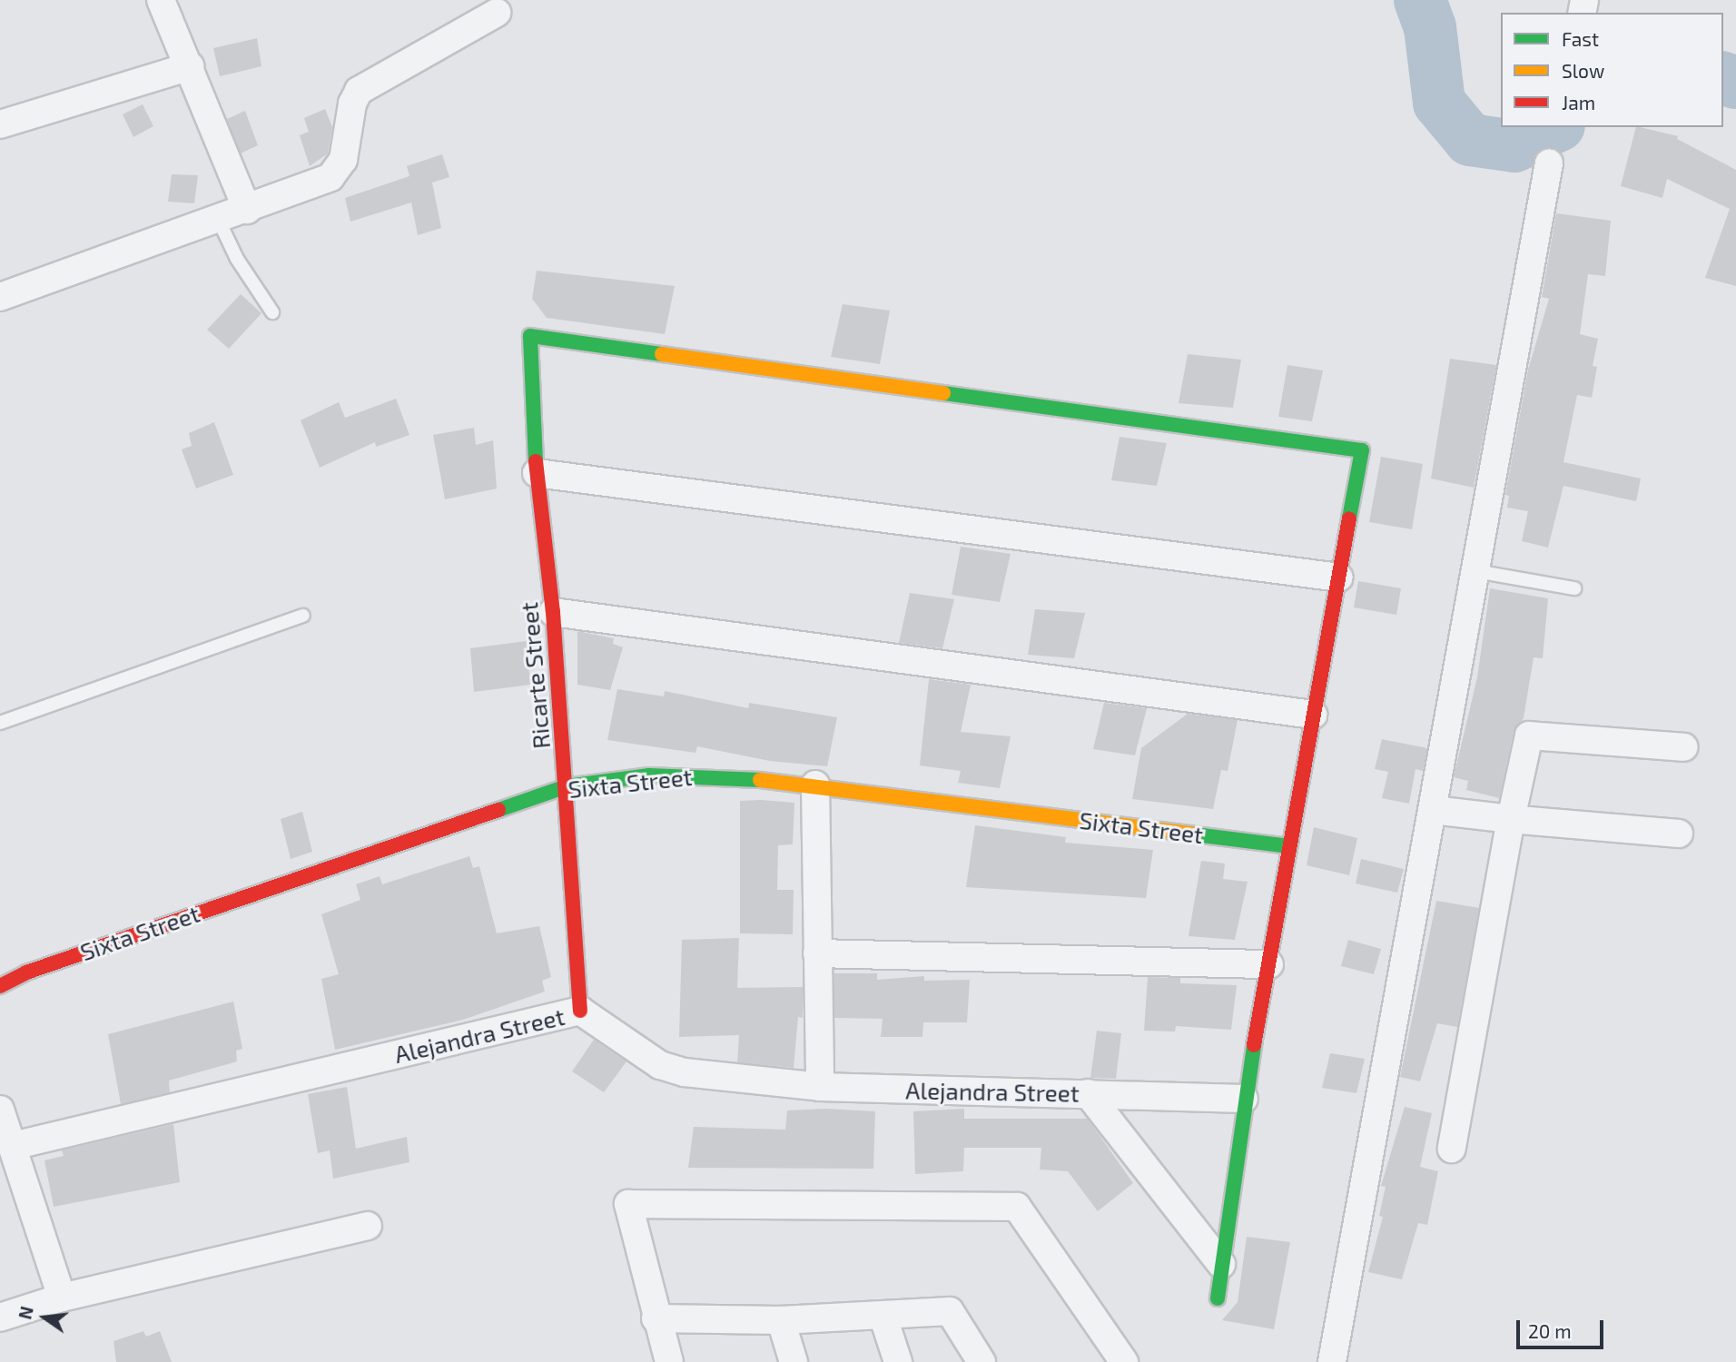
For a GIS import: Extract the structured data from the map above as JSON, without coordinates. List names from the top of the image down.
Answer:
{
  "streets": {
    "street": ["Ricarte Street", "Sixta Street", "Alejandra Street"]
  },
  "crossings": [
    ["Ricarte Street", "Sixta Street"],
    ["Ricarte Street", "Alejandra Street"]
  ],
  "legend": ["Fast", "Slow", "Jam"],
  "scale_bar": "20 m",
  "north": "left"
}
